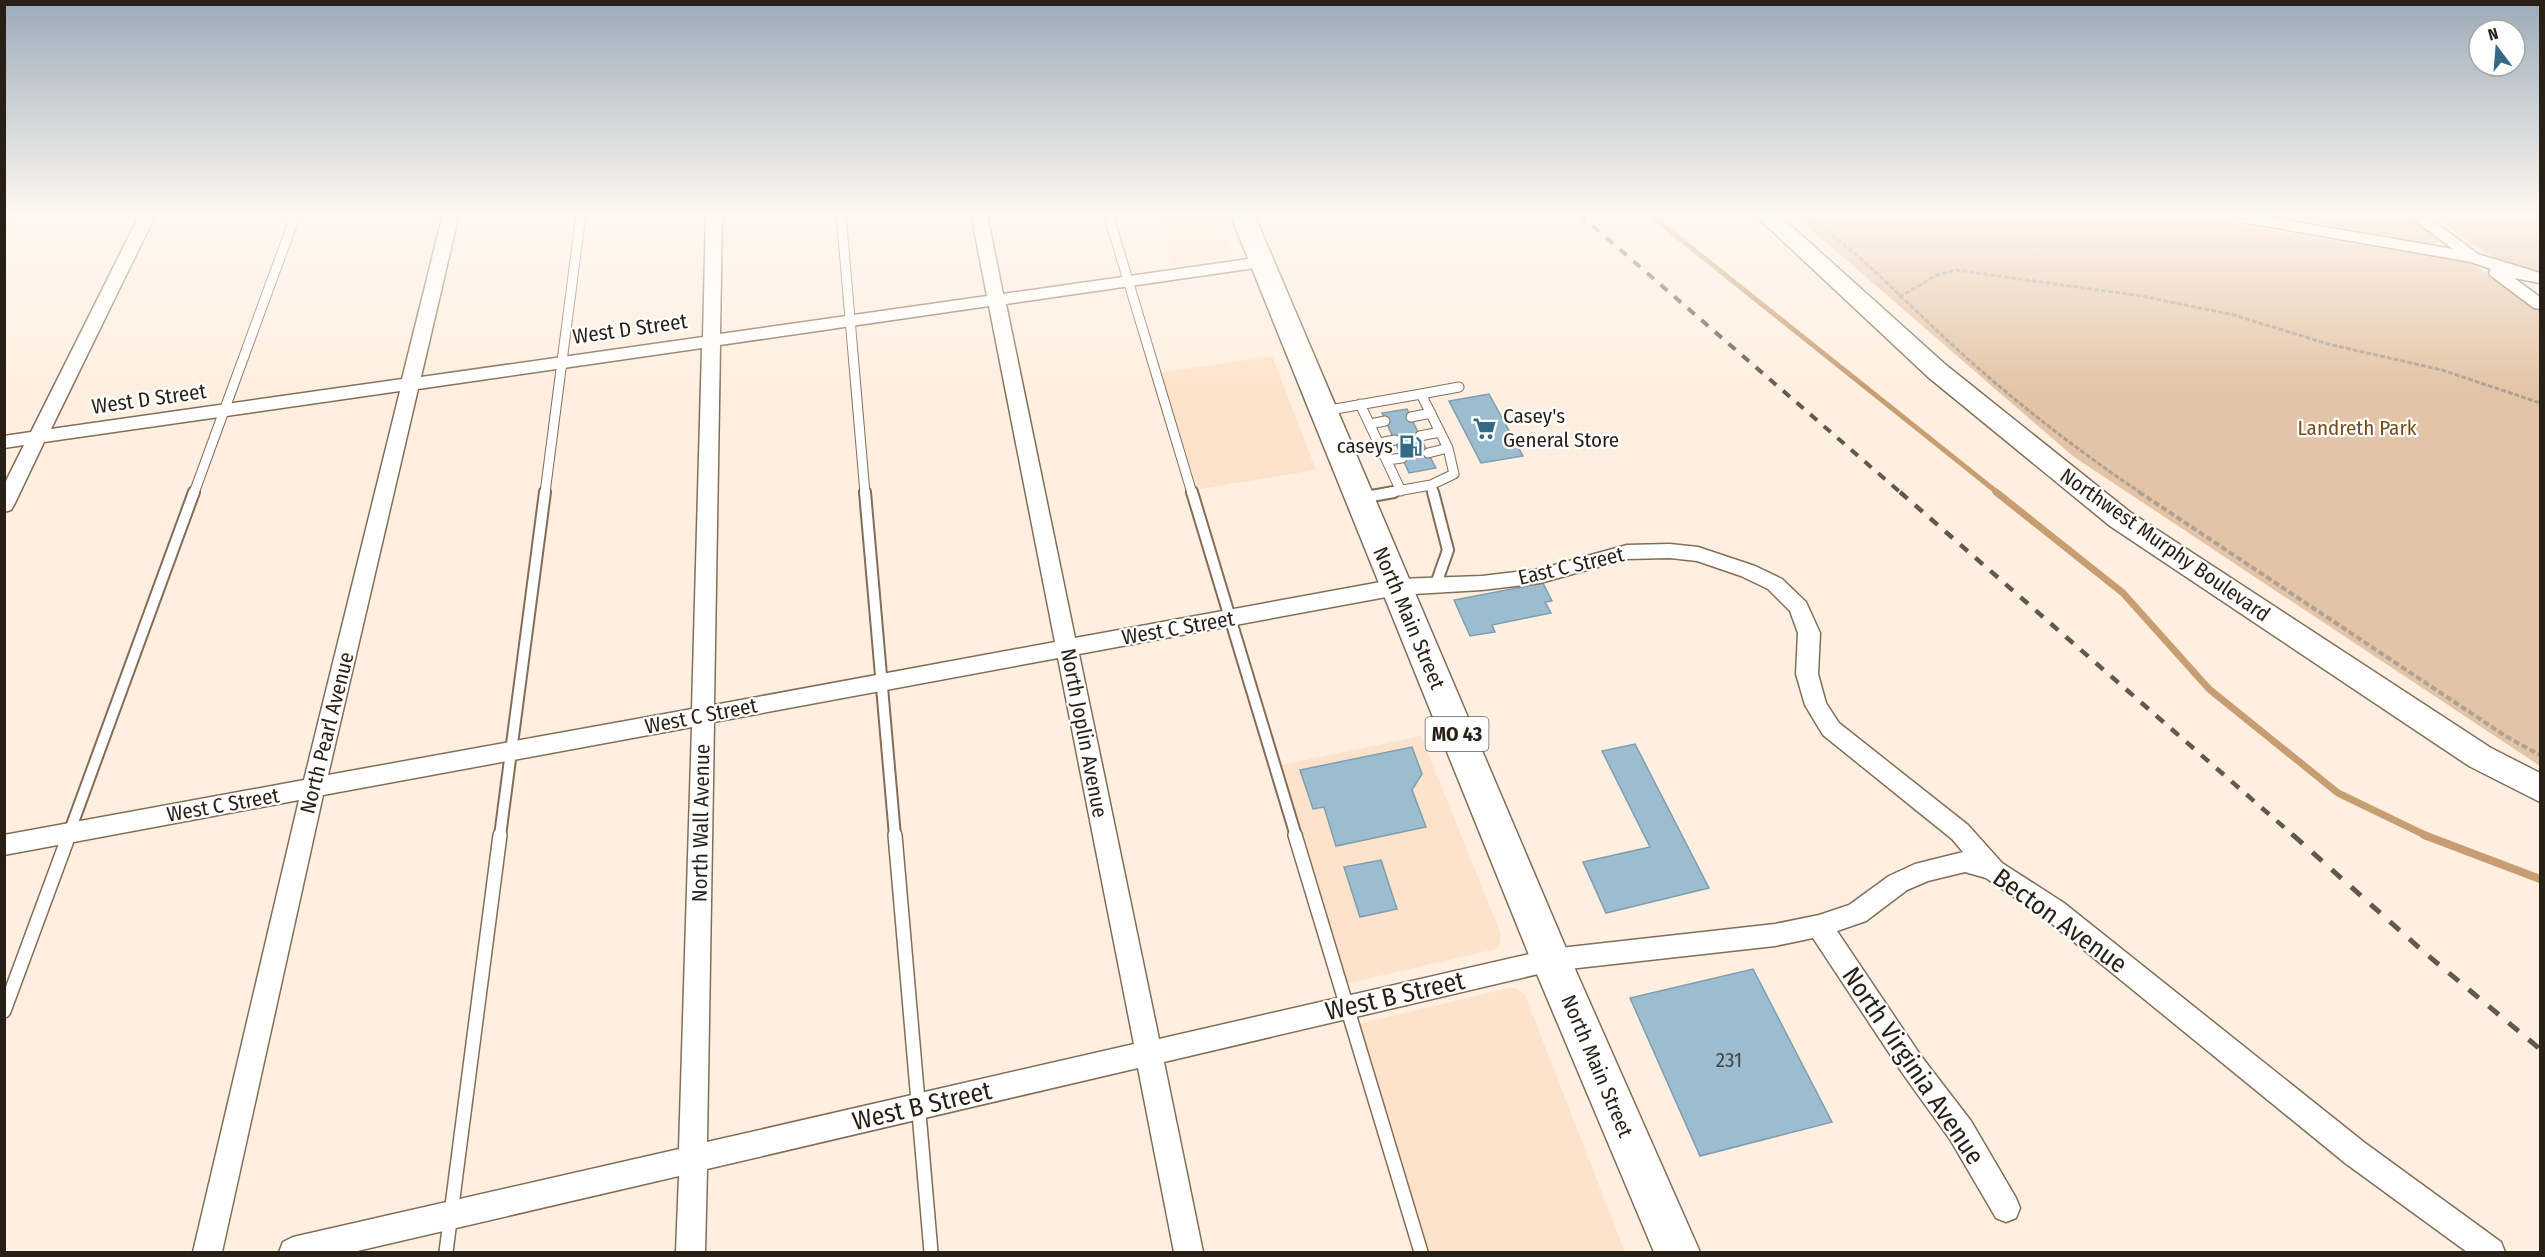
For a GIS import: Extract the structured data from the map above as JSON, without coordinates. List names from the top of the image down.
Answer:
{
  "streets": {
    "main road": ["North Main Street", "MO 43"],
    "street": [
      "West D Street",
      "Northwest Murphy Boulevard",
      "East C Street",
      "West C Street",
      "North Pearl Avenue",
      "North Joplin Avenue",
      "North Wall Avenue",
      "Becton Avenue",
      "West B Street",
      "North Virginia Avenue"
    ]
  },
  "crossings": [
    ["West D Street", "North Pearl Avenue"],
    ["West D Street", "North Joplin Avenue"],
    ["West D Street", "North Wall Avenue"],
    ["East C Street", "North Main Street"],
    ["East C Street", "West C Street"],
    ["East C Street", "Becton Avenue"],
    ["North Main Street", "West C Street"],
    ["North Main Street", "Becton Avenue"],
    ["North Main Street", "West B Street"],
    ["West C Street", "North Pearl Avenue"],
    ["West C Street", "North Joplin Avenue"],
    ["West C Street", "North Wall Avenue"],
    ["North Joplin Avenue", "West B Street"],
    ["North Wall Avenue", "West B Street"],
    ["Becton Avenue", "West B Street"],
    ["Becton Avenue", "North Virginia Avenue"]
  ],
  "parks": ["Landreth Park"],
  "places": {
    "supermarket": ["Casey's General Store"],
    "fuel station": ["caseys"]
  },
  "house_numbers": ["231"],
  "north": "top"
}
